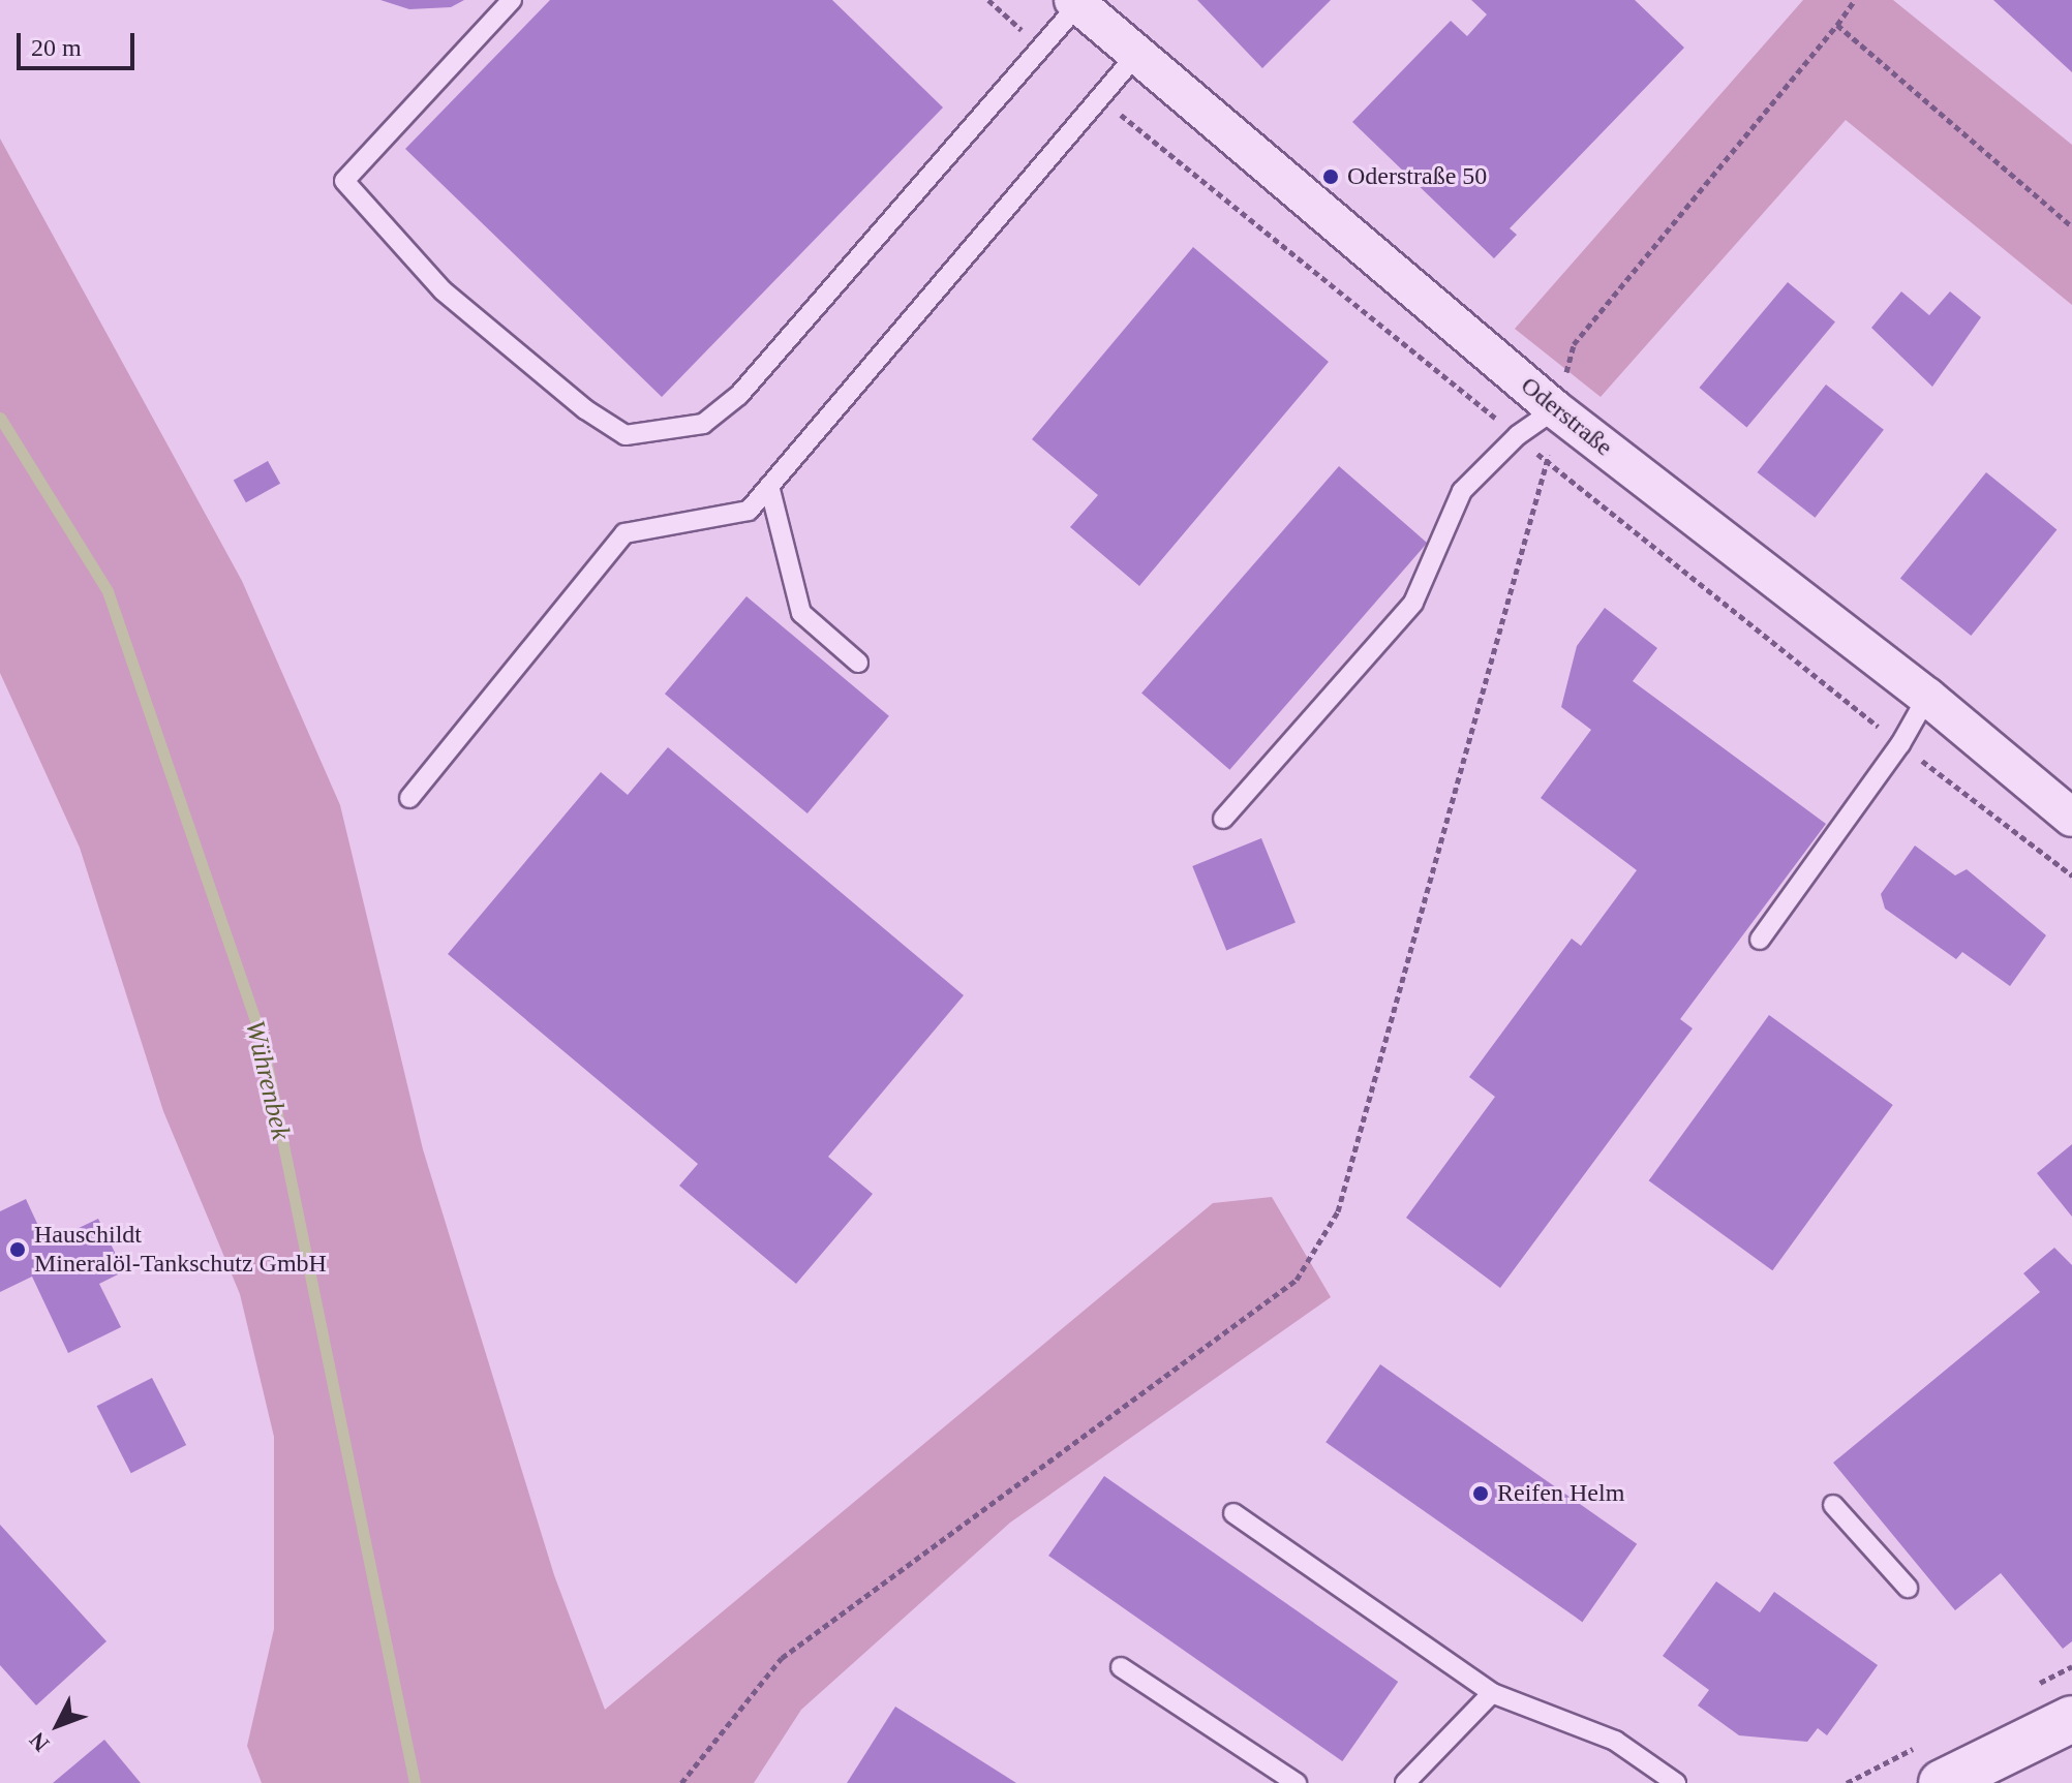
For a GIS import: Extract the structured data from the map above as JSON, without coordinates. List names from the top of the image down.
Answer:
{
  "streets": {
    "street": ["Oderstraße"]
  },
  "water": ["Wührenbek"],
  "places": ["Oderstraße 50", "Hauschildt Mineralöl-Tankschutz GmbH", "Reifen Helm"],
  "scale_bar": "20 m",
  "north": "bottom left"
}
